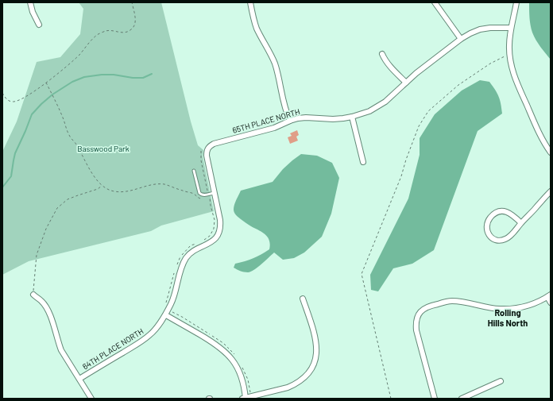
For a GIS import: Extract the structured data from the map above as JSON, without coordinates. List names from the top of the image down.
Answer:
{
  "streets": {
    "street": ["65TH PLACE NORTH", "64TH PLACE NORTH"]
  },
  "crossings": [
    ["65TH PLACE NORTH", "64TH PLACE NORTH"]
  ],
  "districts": ["Rolling Hills North"],
  "parks": ["Basswood Park"]
}
